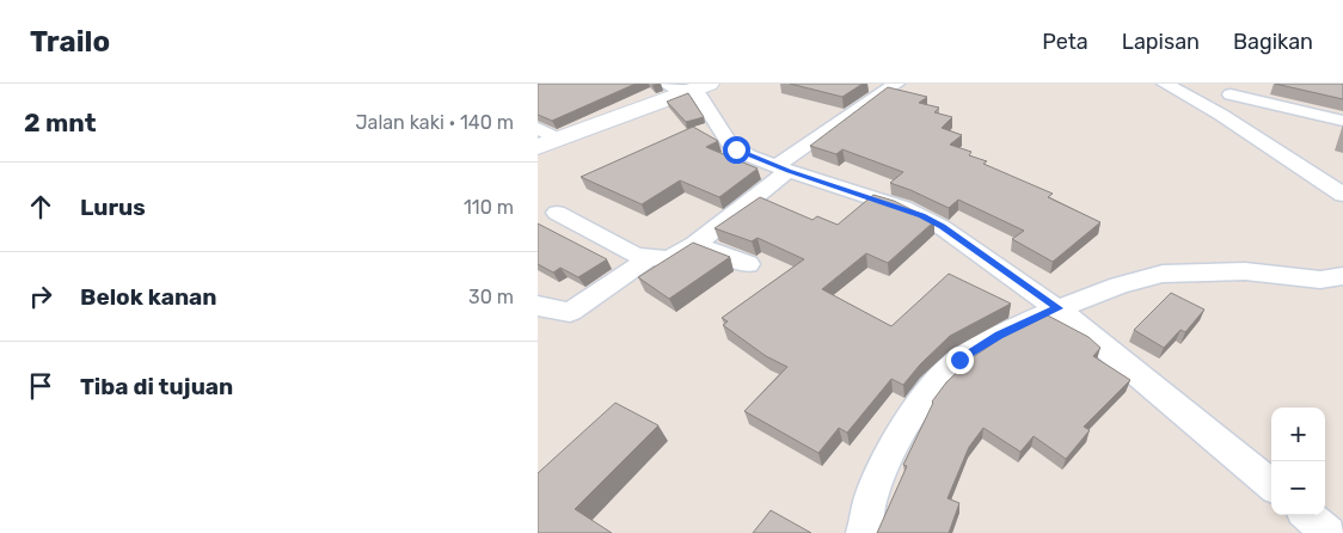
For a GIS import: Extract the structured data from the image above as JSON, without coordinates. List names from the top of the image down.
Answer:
{
  "page": {
    "header": "Trailo",
    "nav": ["Peta", "Lapisan", "Bagikan"],
    "heading": ["2 mnt", "Jalan kaki · 140 m"],
    "list": [
      ["Lurus", "110 m"],
      ["Belok kanan", "30 m"],
      "Tiba di tujuan"
    ],
    "map_buttons": ["+", "−"]
  }
}
